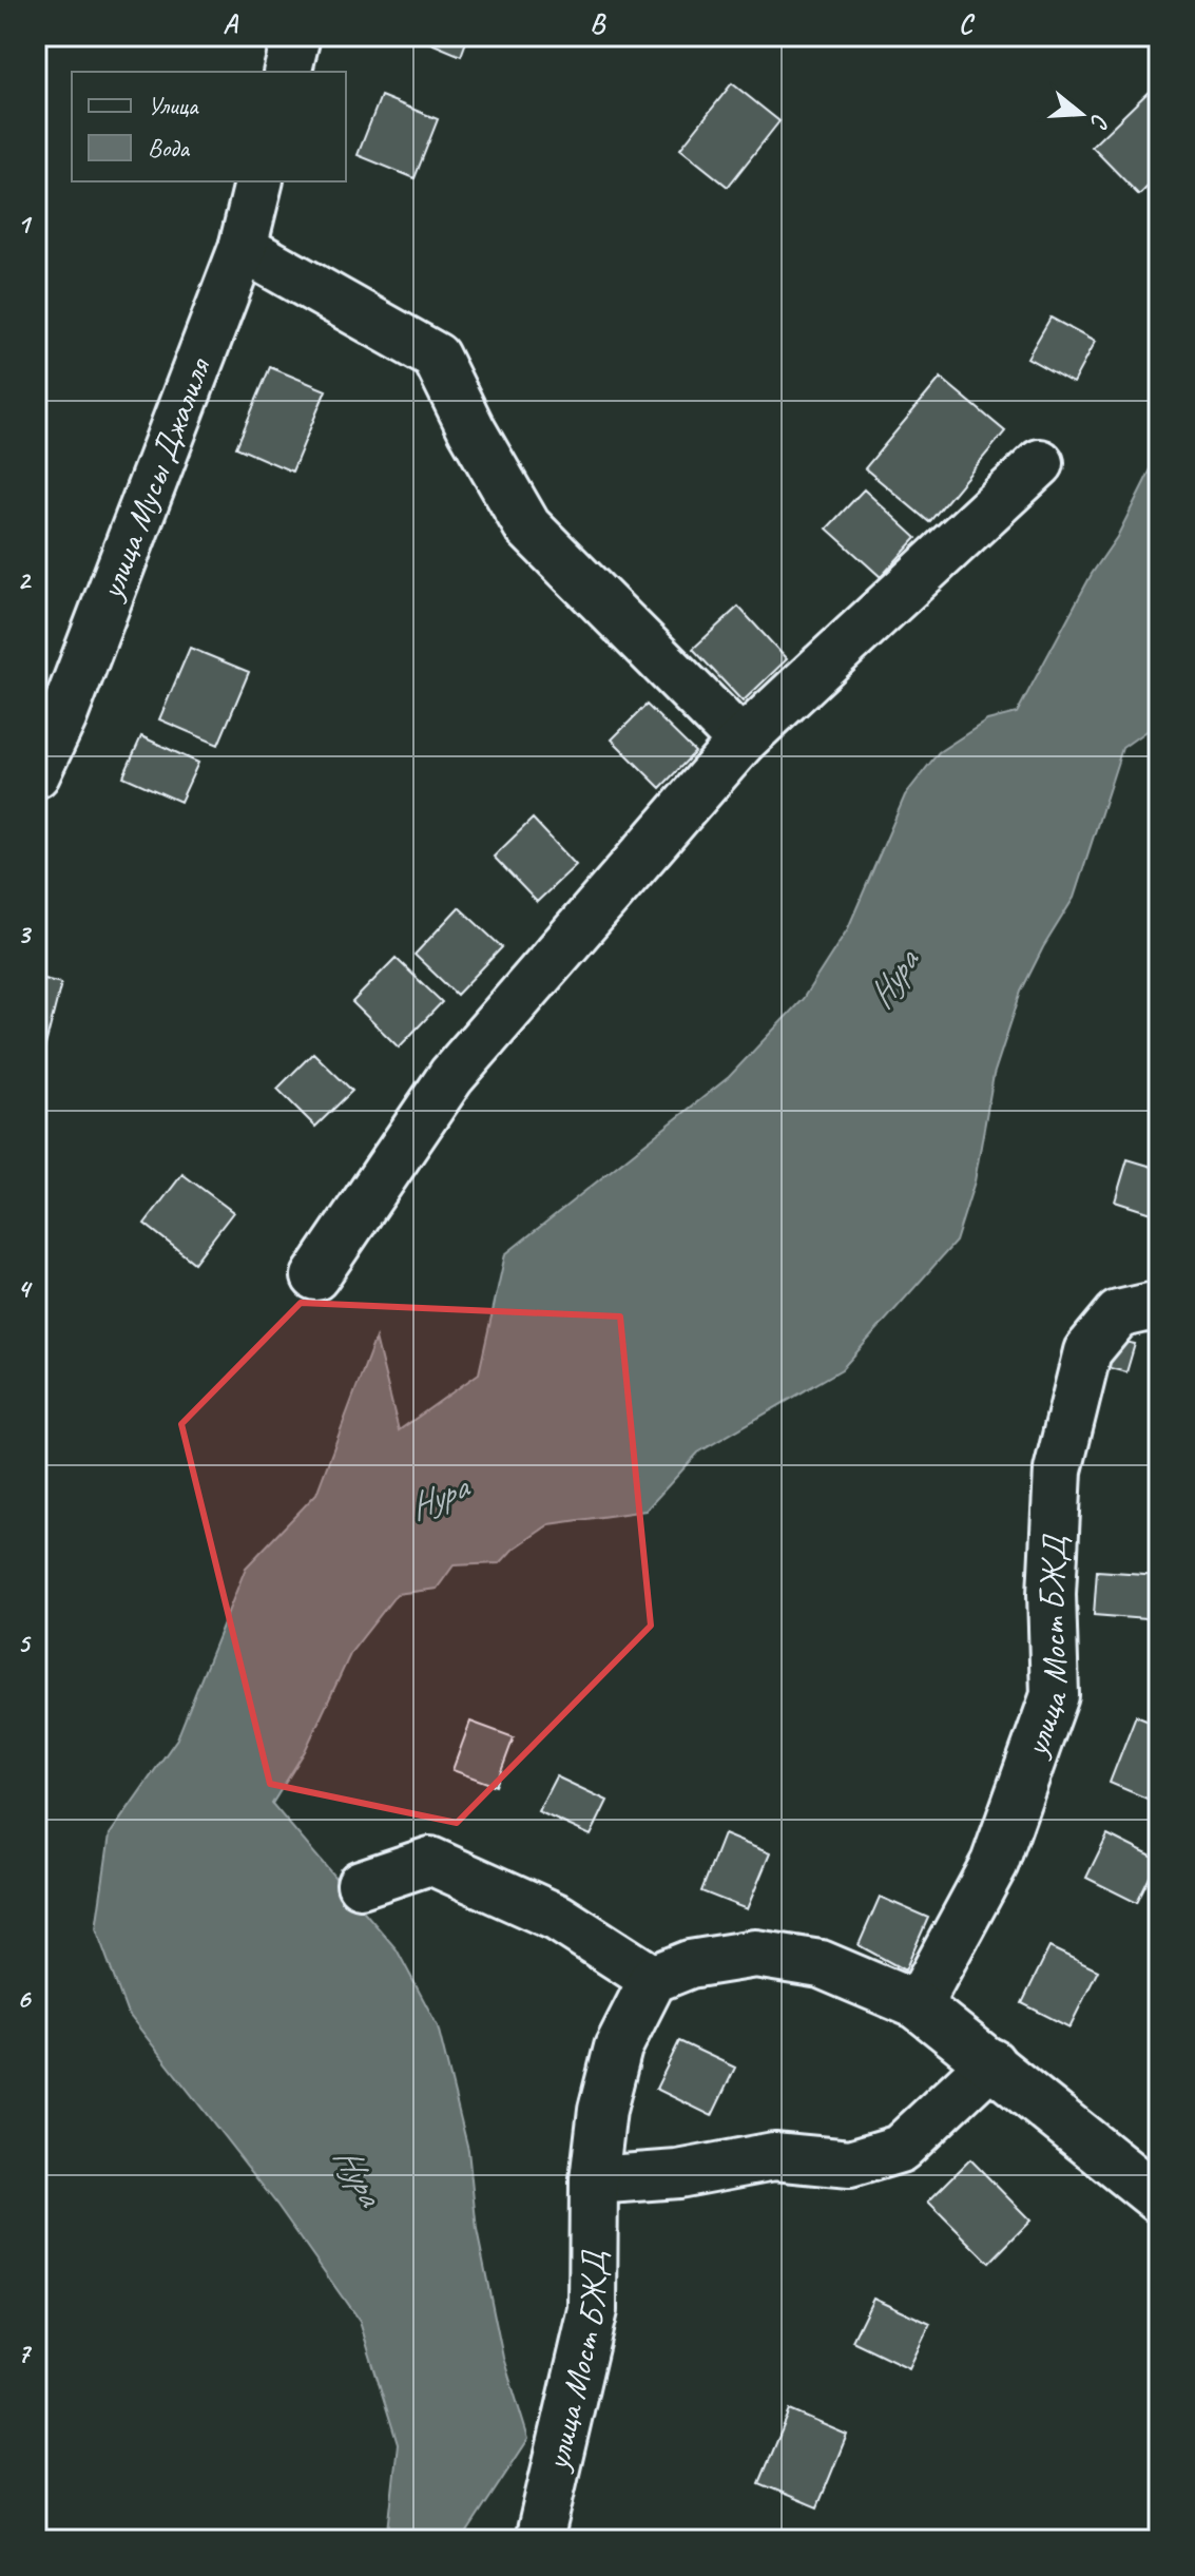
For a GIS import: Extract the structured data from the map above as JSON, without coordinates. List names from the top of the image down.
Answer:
{
  "streets": {
    "street": ["улица Мусы Джалиля", "улица Мост БЖД"]
  },
  "water": ["Нура"],
  "legend": ["Улица", "Вода"],
  "north": "right",
  "grid": {
    "columns": ["A", "B", "C"],
    "rows": [
      "1",
      "2",
      "3",
      "4",
      "5",
      "6",
      "7"
    ]
  }
}
